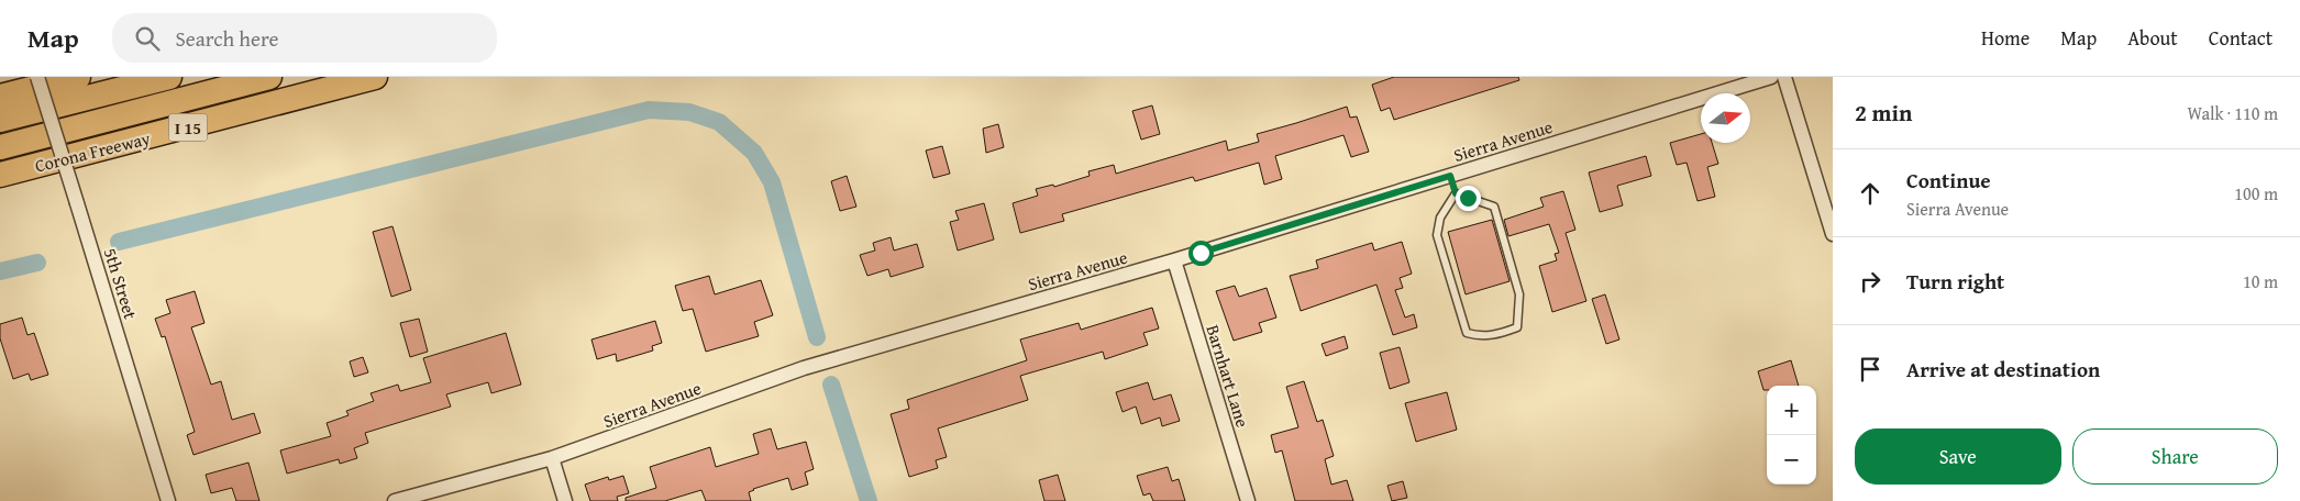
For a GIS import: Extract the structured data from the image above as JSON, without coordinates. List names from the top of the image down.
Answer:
{
  "streets": {
    "highway": ["I 15", "Corona Freeway"],
    "street": ["Sierra Avenue", "5th Street", "Barnhart Lane"]
  },
  "crossings": [
    ["Sierra Avenue", "Barnhart Lane"]
  ],
  "north": "right",
  "page": {
    "header": "Map",
    "search": "Search here",
    "nav": [
      "Home",
      "Map",
      "About",
      "Contact"
    ],
    "heading": ["2 min", "Walk · 110 m"],
    "list": [
      ["Continue", "Sierra Avenue", "100 m"],
      ["Turn right", "10 m"],
      "Arrive at destination"
    ],
    "map_buttons": ["+", "−"],
    "buttons": ["Save", "Share"]
  }
}
